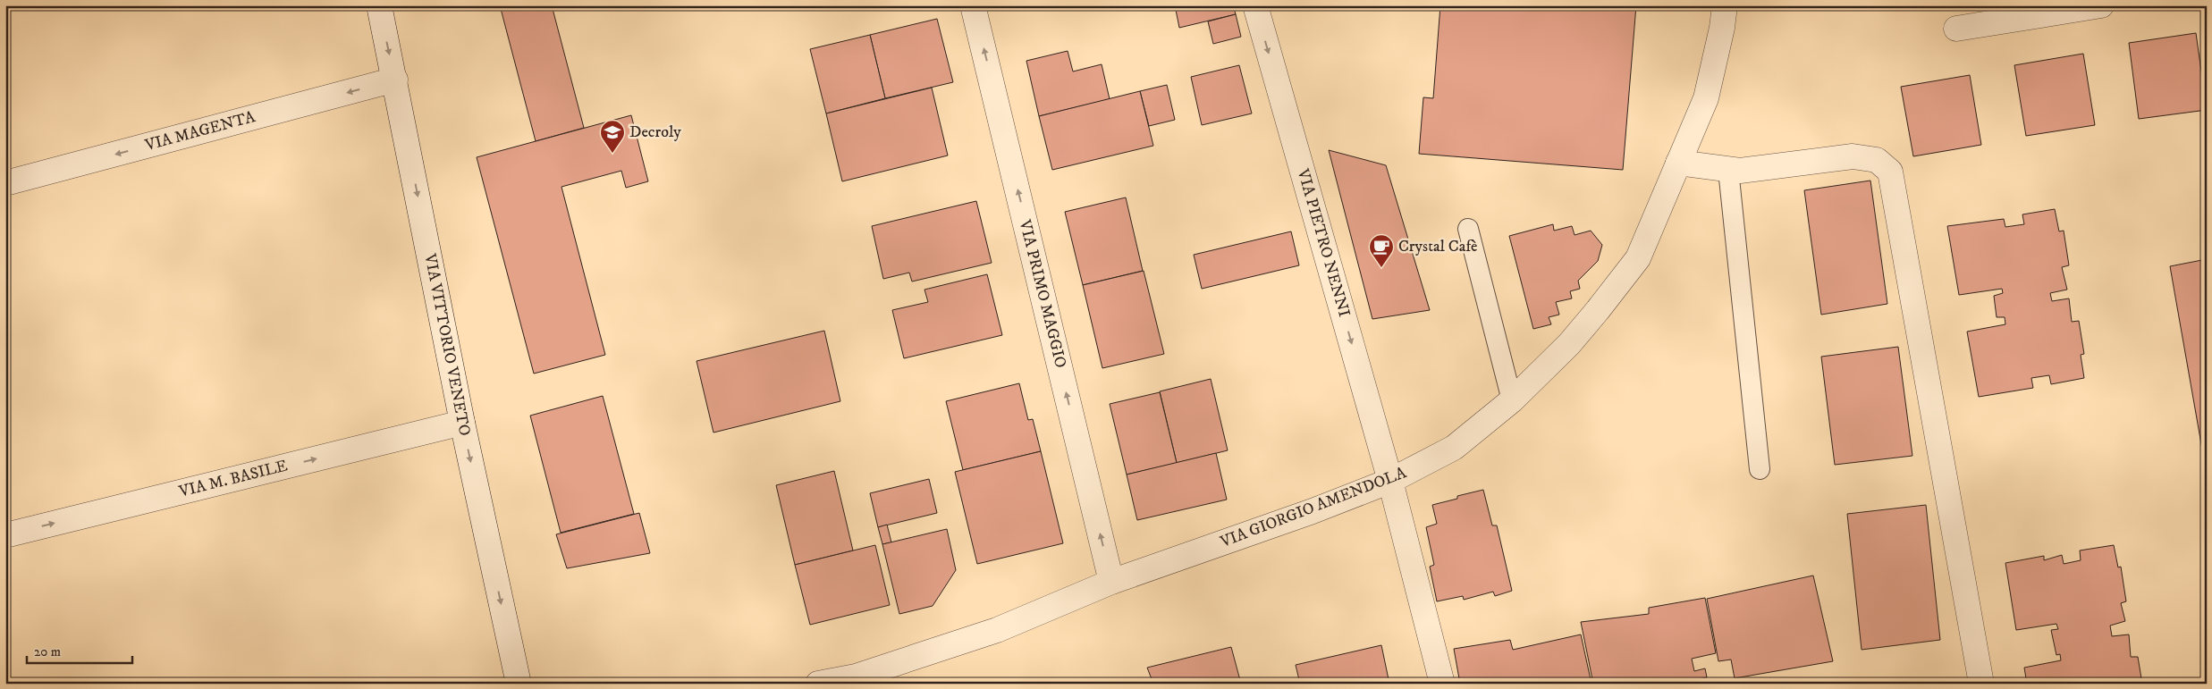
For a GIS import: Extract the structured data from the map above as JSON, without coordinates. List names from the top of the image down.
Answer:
{
  "streets": {
    "street": [
      "VIA MAGENTA",
      "VIA PIETRO NENNI",
      "VIA PRIMO MAGGIO",
      "VIA VITTORIO VENETO",
      "VIA M. BASILE",
      "VIA GIORGIO AMENDOLA"
    ]
  },
  "crossings": [
    ["VIA MAGENTA", "VIA VITTORIO VENETO"],
    ["VIA PIETRO NENNI", "VIA GIORGIO AMENDOLA"],
    ["VIA PRIMO MAGGIO", "VIA GIORGIO AMENDOLA"],
    ["VIA VITTORIO VENETO", "VIA M. BASILE"]
  ],
  "one_way": [
    "VIA MAGENTA",
    "VIA PIETRO NENNI",
    "VIA PRIMO MAGGIO",
    "VIA VITTORIO VENETO",
    "VIA M. BASILE"
  ],
  "places": {
    "school or university": ["Decroly"],
    "cafe": ["Crystal Cafè"]
  },
  "scale_bar": "20 m"
}
